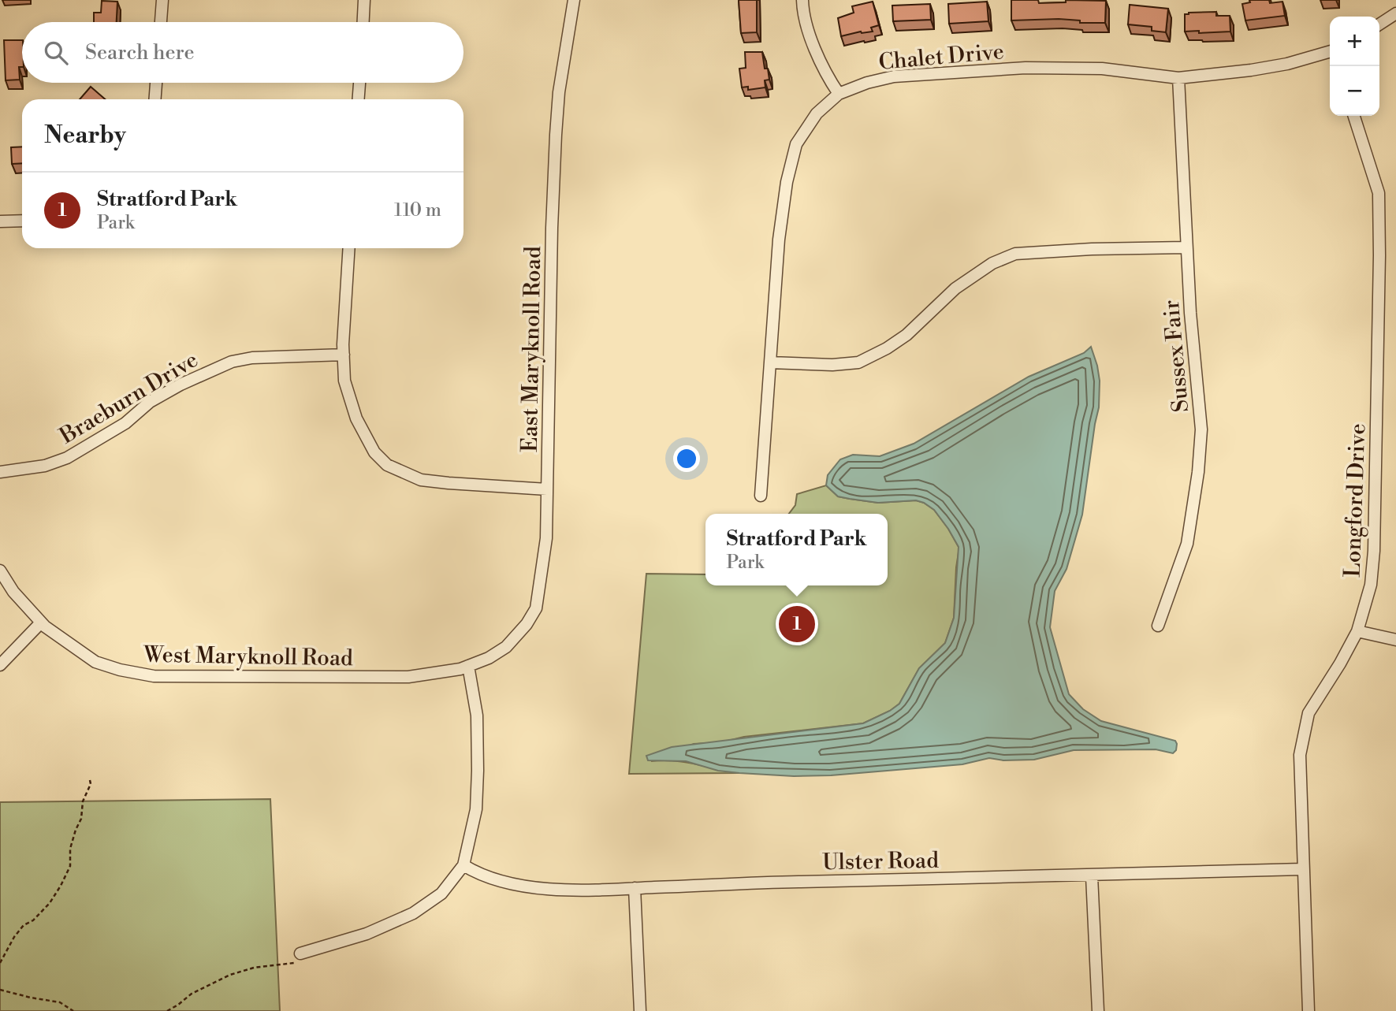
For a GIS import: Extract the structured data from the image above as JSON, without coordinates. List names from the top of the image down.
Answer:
{
  "streets": {
    "street": [
      "Chalet Drive",
      "East Maryknoll Road",
      "Sussex Fair",
      "Braeburn Drive",
      "Longford Drive",
      "West Maryknoll Road",
      "Ulster Road"
    ]
  },
  "crossings": [
    ["Chalet Drive", "Sussex Fair"],
    ["East Maryknoll Road", "West Maryknoll Road"],
    ["Longford Drive", "Ulster Road"]
  ],
  "page": {
    "map_buttons": ["+", "−"],
    "search": "Search here",
    "heading": "Nearby",
    "list": [
      {
        "mark": "1",
        "name": "Stratford Park",
        "note": "Park",
        "value": "110 m"
      }
    ],
    "popup": ["Stratford Park", "Park"],
    "pins": "1"
  }
}
